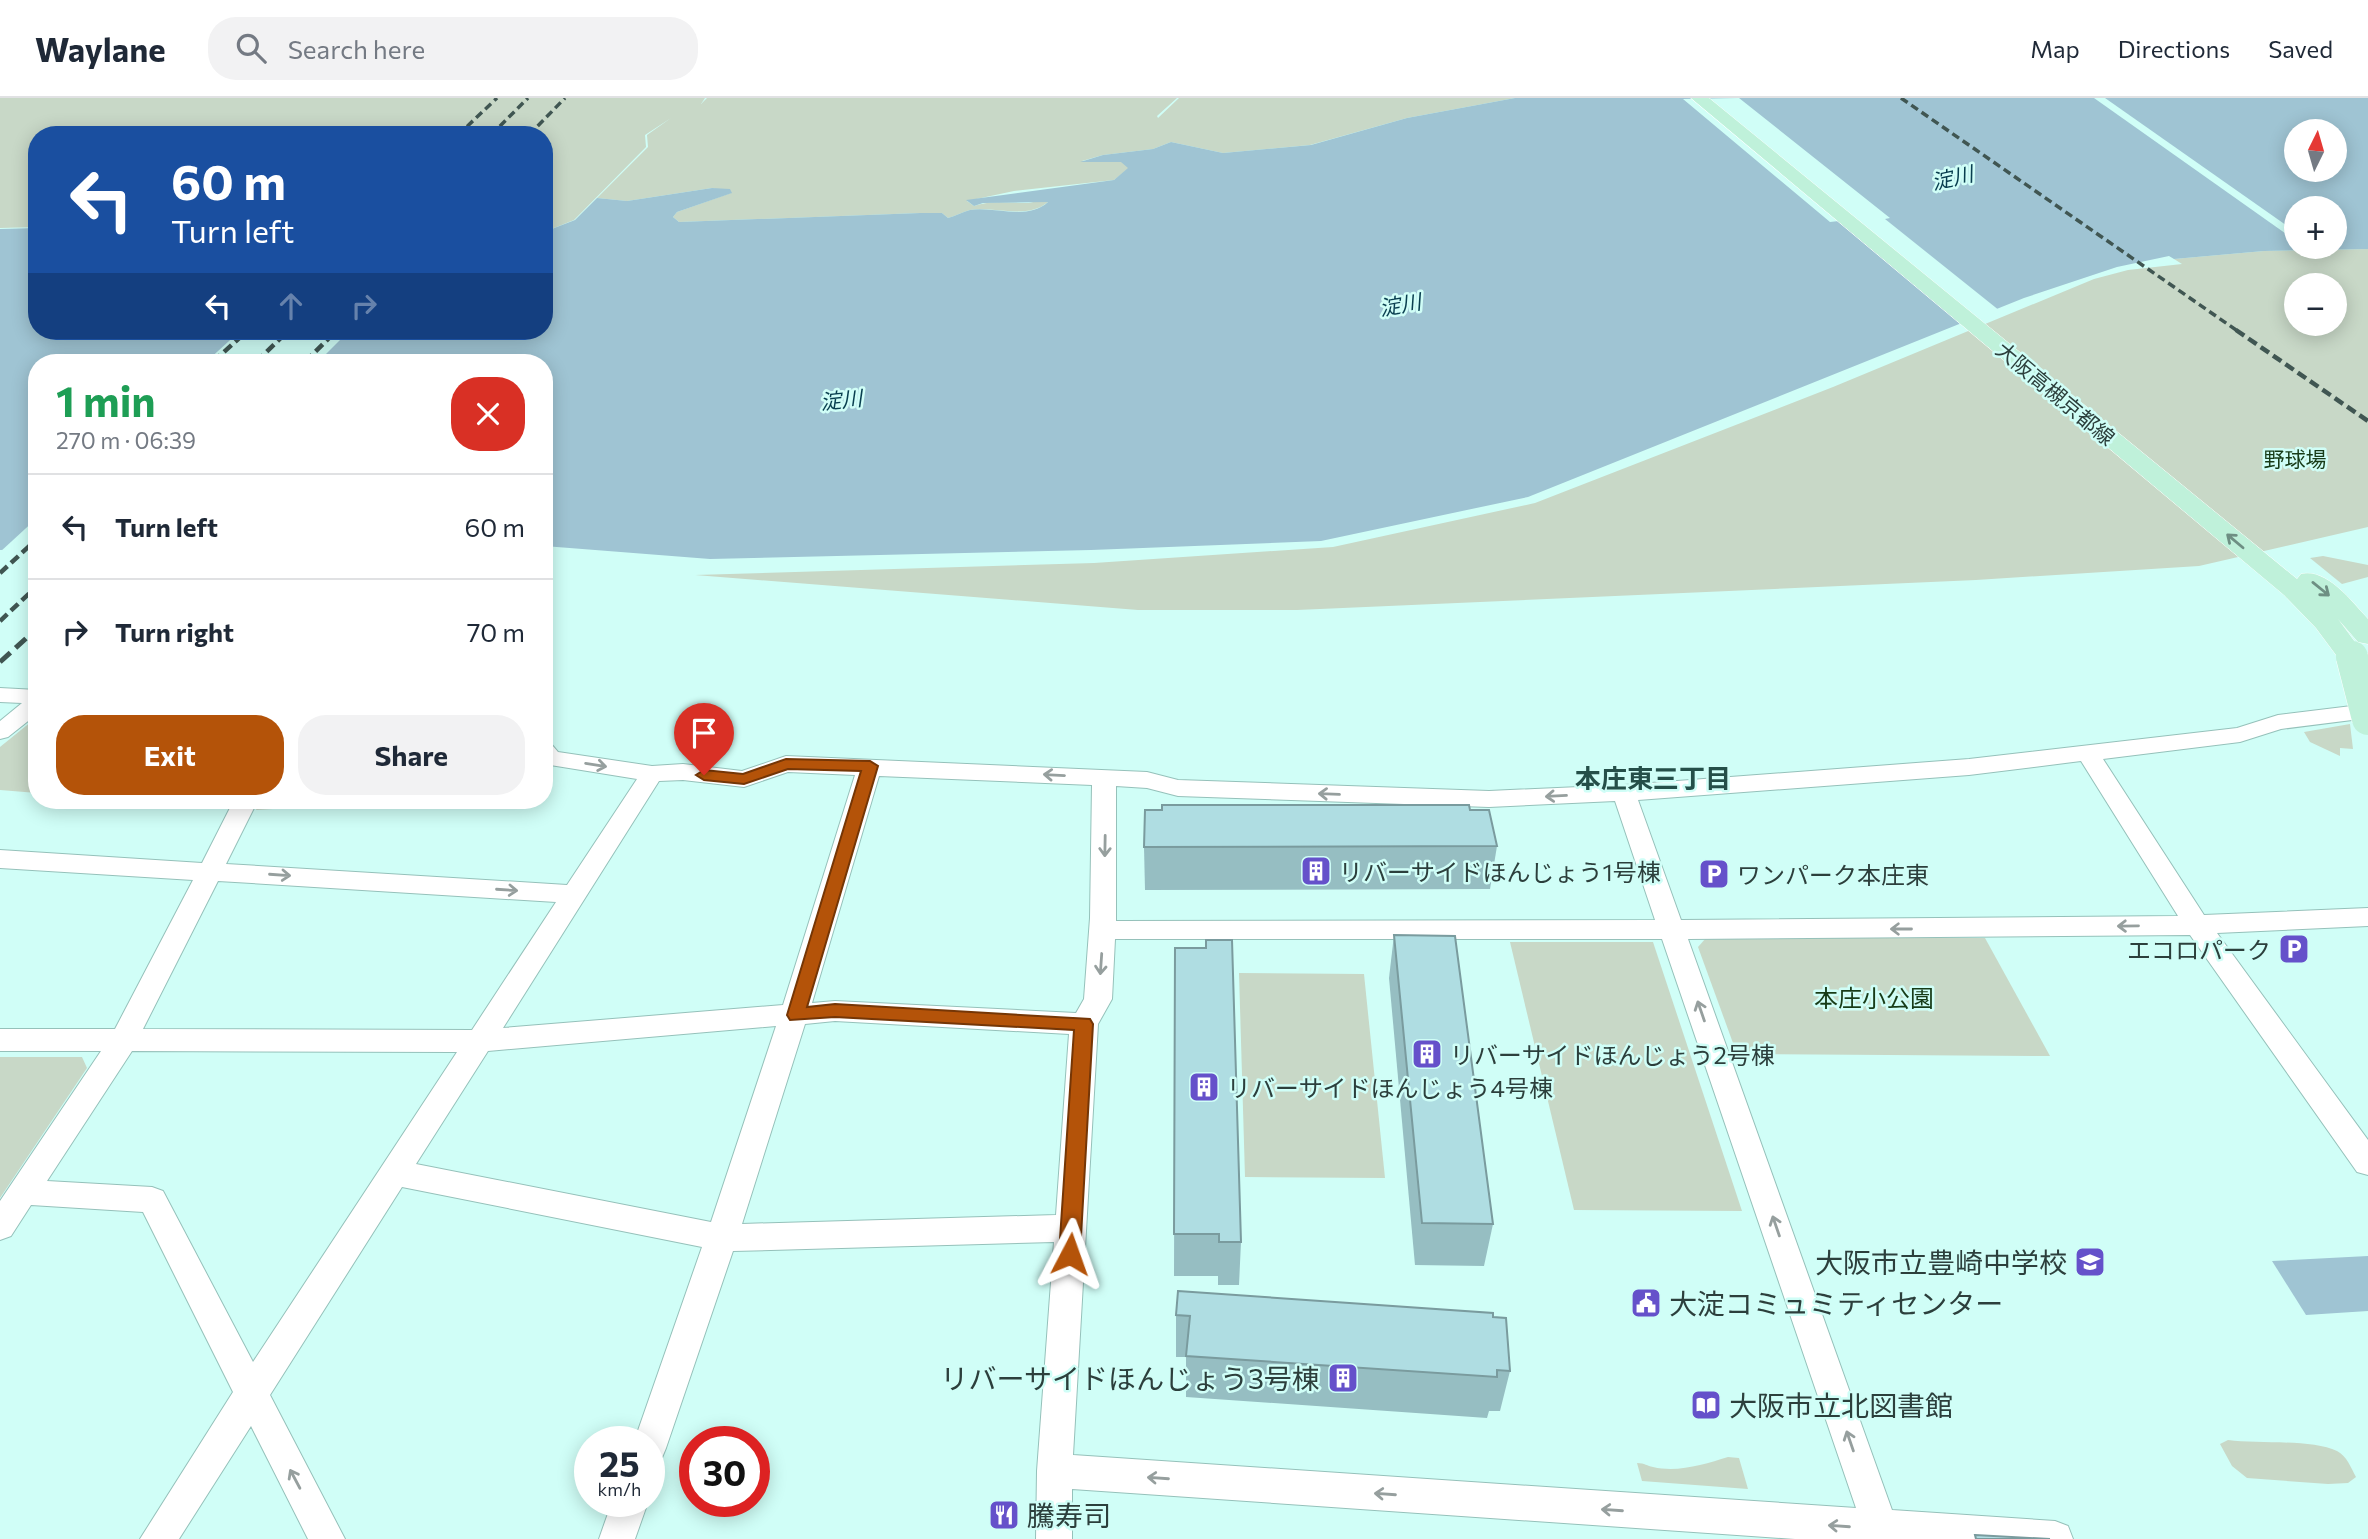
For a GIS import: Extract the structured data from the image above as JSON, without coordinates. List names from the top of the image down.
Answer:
{
  "streets": {
    "main road": ["大阪高槻京都線"]
  },
  "districts": ["本庄東三丁目"],
  "water": ["淀川"],
  "parks": ["野球場", "本庄小公園"],
  "places": {
    "building": [
      "リバーサイドほんじょう1号棟",
      "リバーサイドほんじょう2号棟",
      "リバーサイドほんじょう4号棟",
      "リバーサイドほんじょう3号棟"
    ],
    "parking": ["ワンパーク本庄東", "エコロパーク"],
    "school or university": ["大阪市立豊崎中学校"],
    "public building": ["大淀コミュミティセンター"],
    "library": ["大阪市立北図書館"],
    "restaurant": ["騰寿司"]
  },
  "north": "top",
  "page": {
    "header": "Waylane",
    "search": "Search here",
    "nav": ["Map", "Directions", "Saved"],
    "map_buttons": ["+", "−"],
    "turn": ["60 m", "Turn left"],
    "heading": ["1 min", "270 m · 06:39"],
    "list": [
      {
        "name": "Turn left",
        "value": "60 m"
      },
      {
        "name": "Turn right",
        "value": "70 m"
      }
    ],
    "buttons": ["Exit", "Share"],
    "speed": "25 km/h",
    "limit": "30"
  }
}
